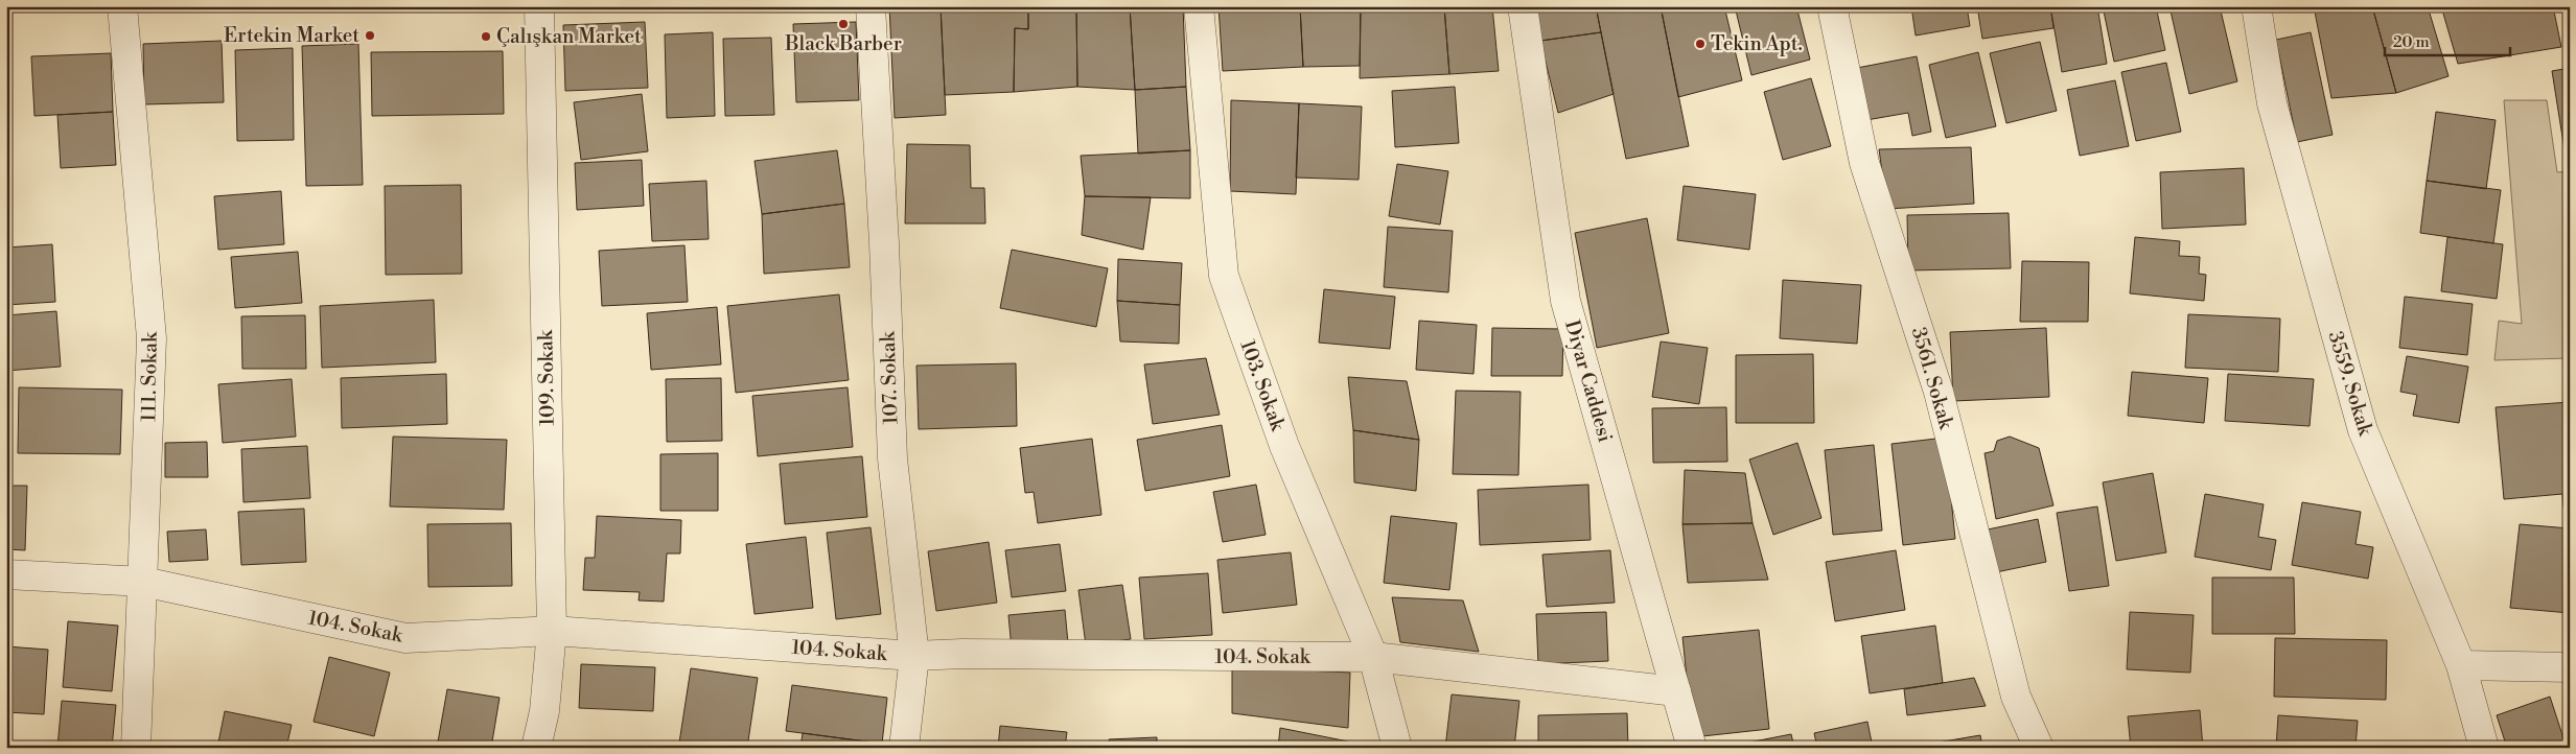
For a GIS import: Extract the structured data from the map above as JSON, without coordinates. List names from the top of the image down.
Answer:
{
  "streets": {
    "street": [
      "111. Sokak",
      "109. Sokak",
      "107. Sokak",
      "3561. Sokak",
      "Diyar Caddesi",
      "3559. Sokak",
      "103. Sokak",
      "104. Sokak"
    ]
  },
  "crossings": [
    ["111. Sokak", "104. Sokak"],
    ["109. Sokak", "104. Sokak"],
    ["107. Sokak", "104. Sokak"],
    ["Diyar Caddesi", "104. Sokak"],
    ["103. Sokak", "104. Sokak"]
  ],
  "places": [
    "Black Barber",
    "Ertekin Market",
    "Çalışkan Market",
    "Tekin Apt."
  ],
  "scale_bar": "20 m"
}
